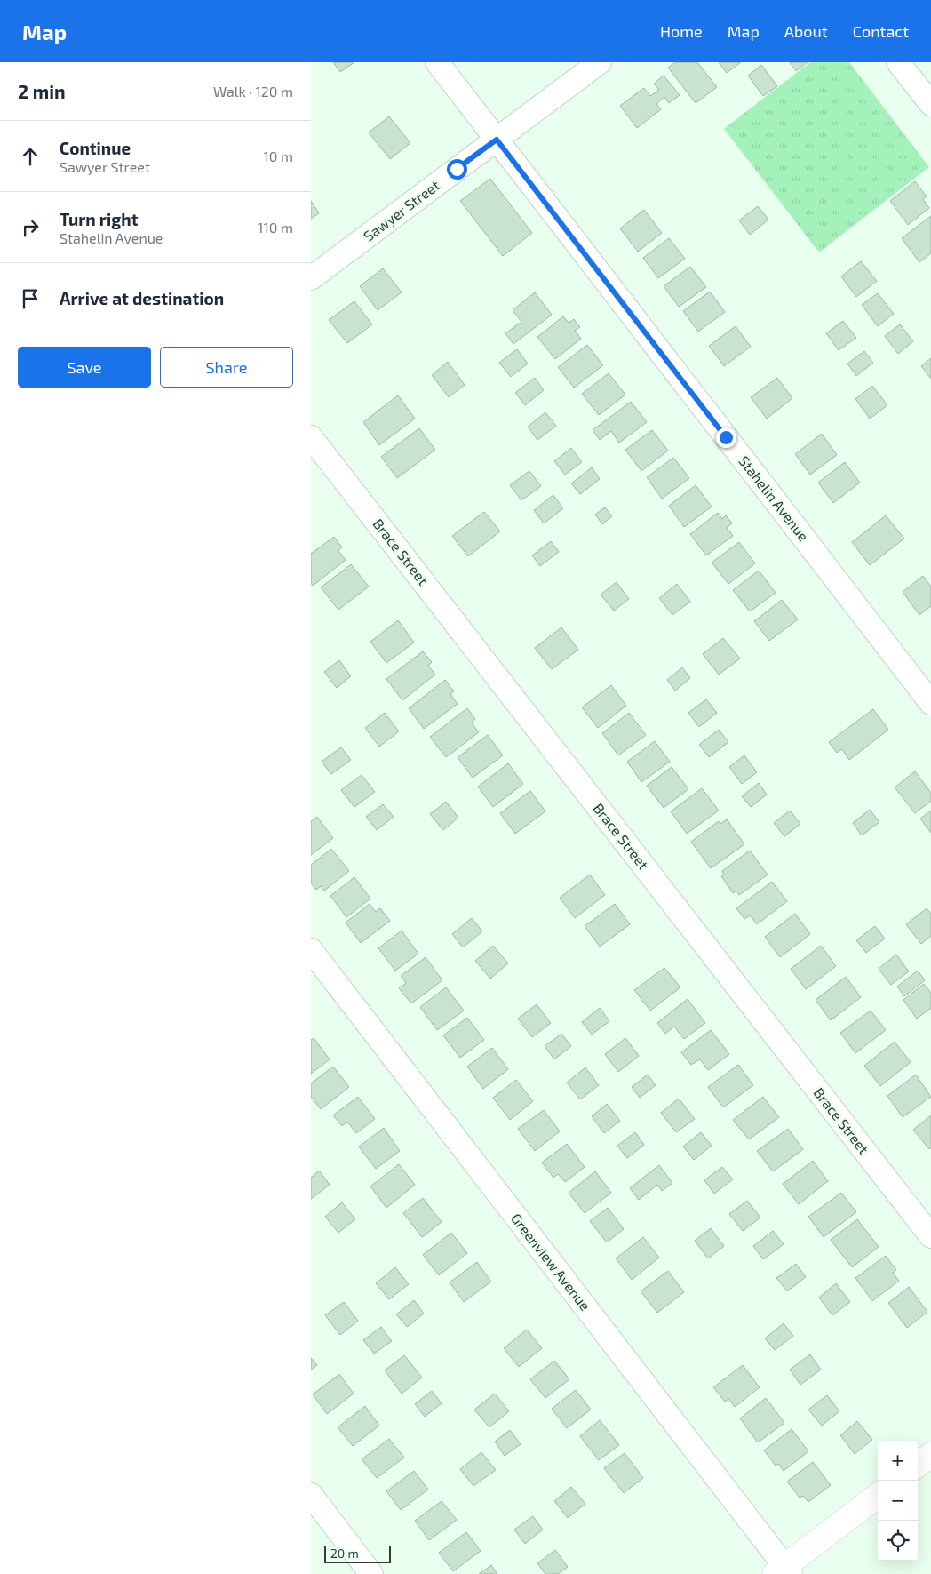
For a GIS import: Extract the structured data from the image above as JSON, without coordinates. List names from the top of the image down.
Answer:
{
  "streets": {
    "street": [
      "Sawyer Street",
      "Stahelin Avenue",
      "Brace Street",
      "Greenview Avenue"
    ]
  },
  "crossings": [
    ["Sawyer Street", "Stahelin Avenue"]
  ],
  "scale_bar": "20 m",
  "page": {
    "header": "Map",
    "nav": [
      "Home",
      "Map",
      "About",
      "Contact"
    ],
    "heading": ["2 min", "Walk · 120 m"],
    "list": [
      ["Continue", "Sawyer Street", "10 m"],
      ["Turn right", "Stahelin Avenue", "110 m"],
      "Arrive at destination"
    ],
    "buttons": ["Save", "Share"],
    "map_buttons": ["+", "−"],
    "scale": "20 m"
  }
}
